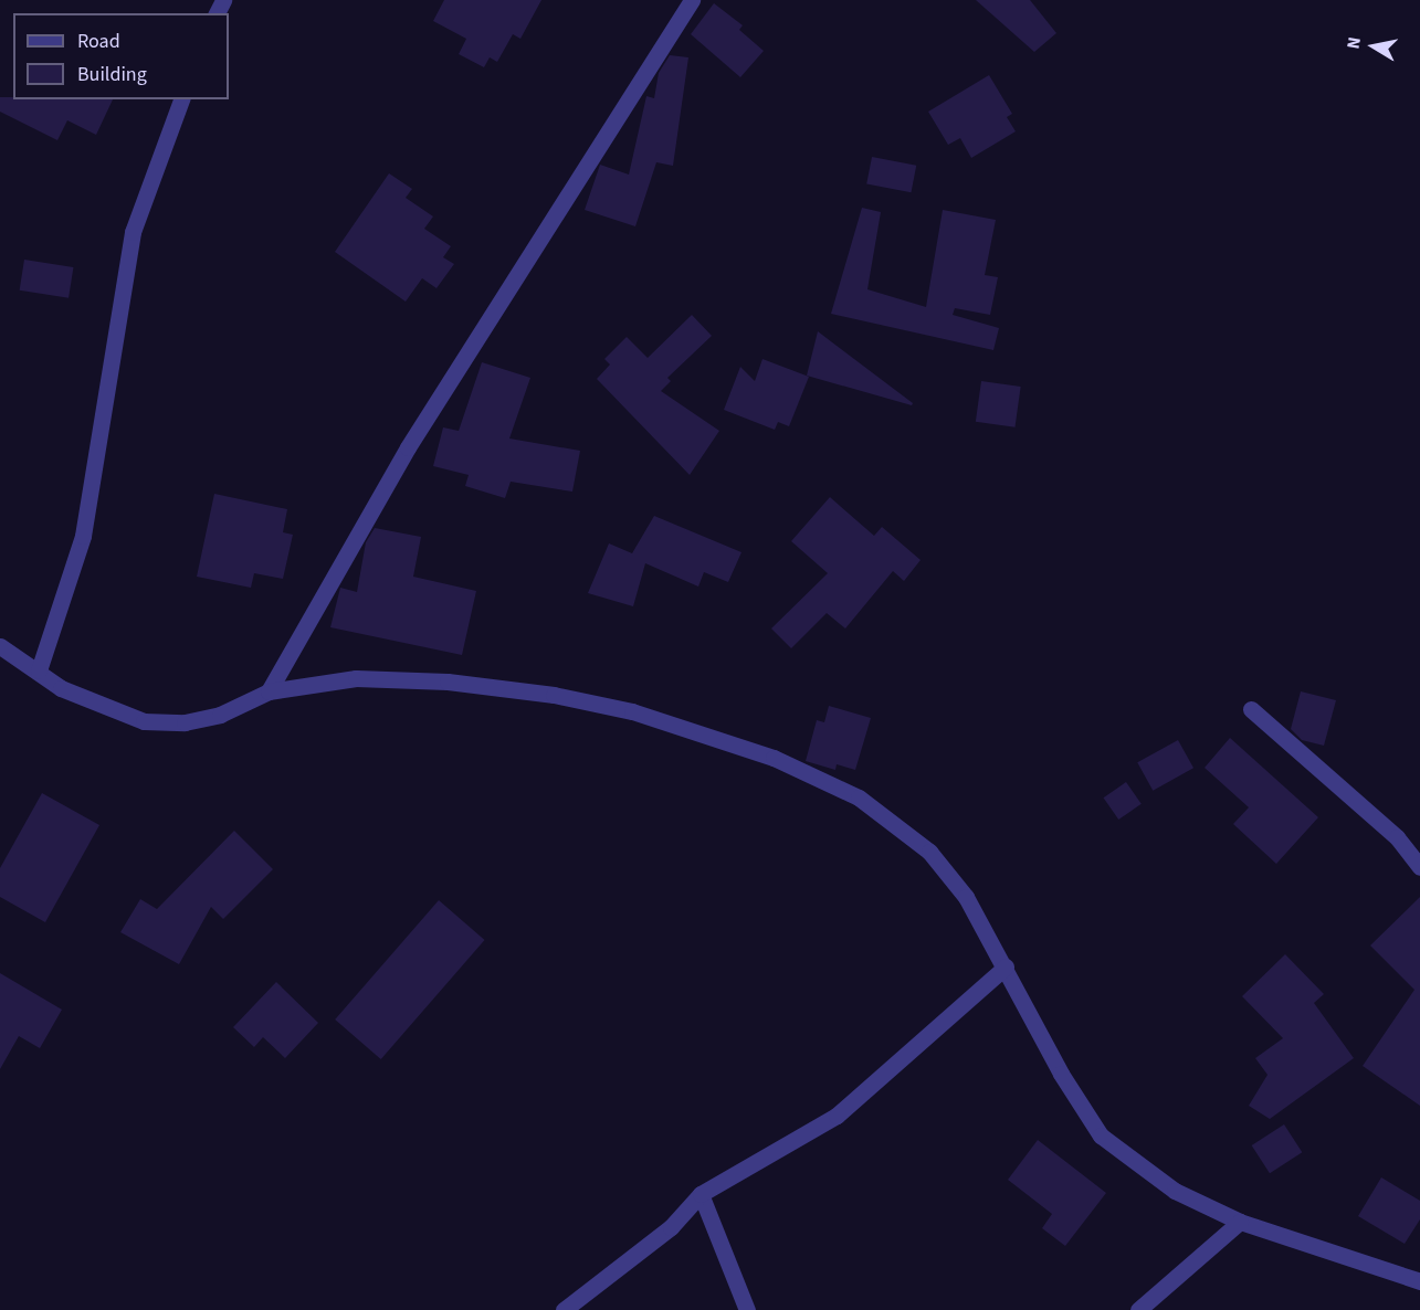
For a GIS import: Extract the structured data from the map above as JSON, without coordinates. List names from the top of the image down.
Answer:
{
  "legend": ["Road", "Building"],
  "north": "left"
}
